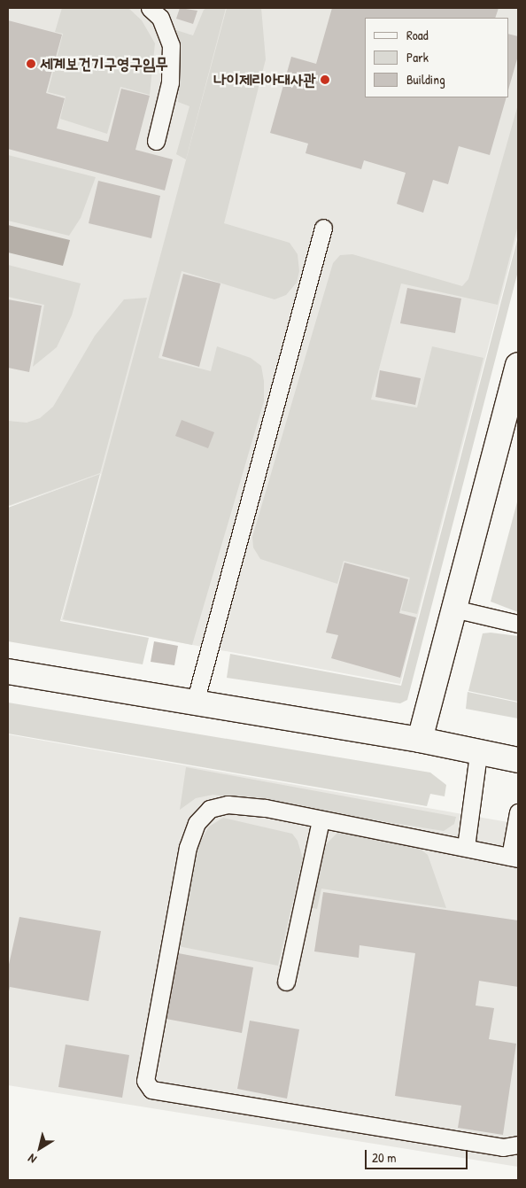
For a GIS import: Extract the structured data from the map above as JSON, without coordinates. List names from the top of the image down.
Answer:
{
  "places": ["세계보건기구영구임무", "나이제리아대사관"],
  "legend": ["Road", "Park", "Building"],
  "scale_bar": "20 m",
  "north": "bottom left"
}
